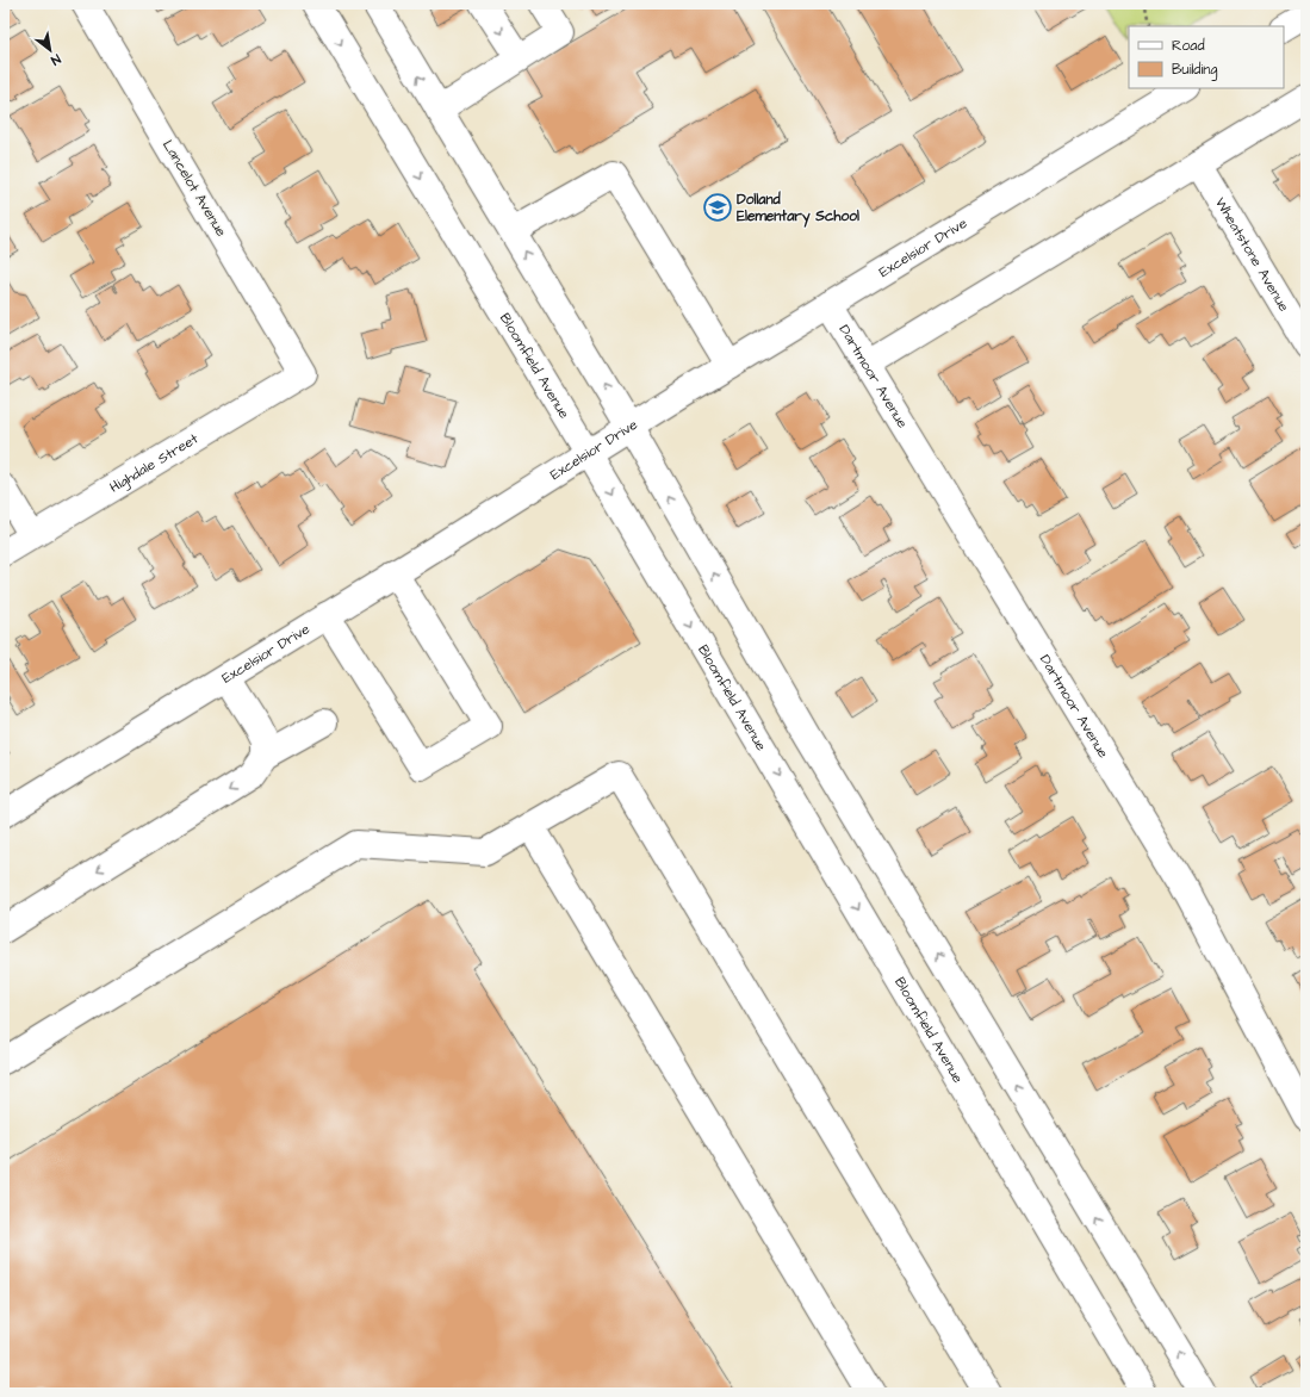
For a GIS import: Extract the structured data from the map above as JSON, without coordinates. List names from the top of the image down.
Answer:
{
  "streets": {
    "main road": [
      "Lancelot Avenue",
      "Excelsior Drive",
      "Wheatstone Avenue",
      "Bloomfield Avenue",
      "Dartmoor Avenue",
      "Highdale Street"
    ]
  },
  "crossings": [
    ["Lancelot Avenue", "Highdale Street"],
    ["Excelsior Drive", "Bloomfield Avenue"],
    ["Excelsior Drive", "Dartmoor Avenue"]
  ],
  "places": {
    "school or university": ["Dolland Elementary School"]
  },
  "legend": ["Road", "Building"],
  "north": "bottom right"
}
